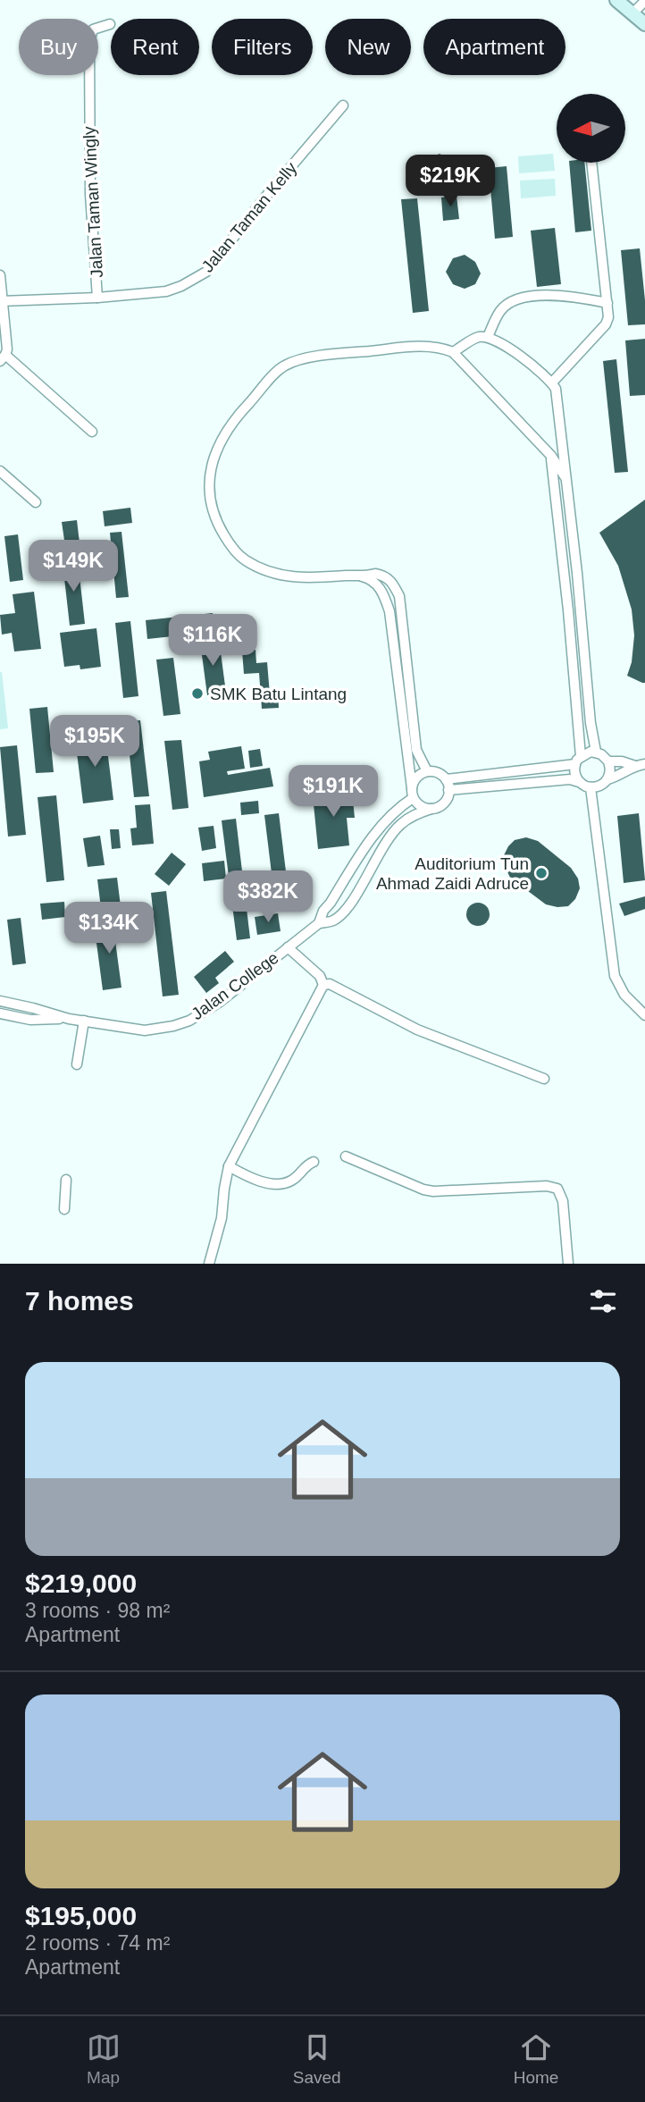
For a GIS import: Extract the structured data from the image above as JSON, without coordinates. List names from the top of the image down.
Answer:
{
  "streets": {
    "street": ["Jalan Taman Wingly", "Jalan Taman Kelly", "Jalan College"]
  },
  "crossings": [
    ["Jalan Taman Wingly", "Jalan Taman Kelly"]
  ],
  "places": ["SMK Batu Lintang", "Auditorium Tun Ahmad Zaidi Adruce"],
  "north": "left",
  "page": {
    "chip": [
      "Buy",
      "Rent",
      "Filters",
      "New",
      "Apartment"
    ],
    "price": [
      "$219K",
      "$149K",
      "$116K",
      "$195K",
      "$191K",
      "$382K",
      "$134K"
    ],
    "heading": "7 homes",
    "list": [
      {
        "name": "$219,000",
        "note": "3 rooms · 98 m² · Apartment"
      },
      {
        "name": "$195,000",
        "note": "2 rooms · 74 m² · Apartment"
      }
    ],
    "tabs": ["Map", "Saved", "Home"]
  }
}
